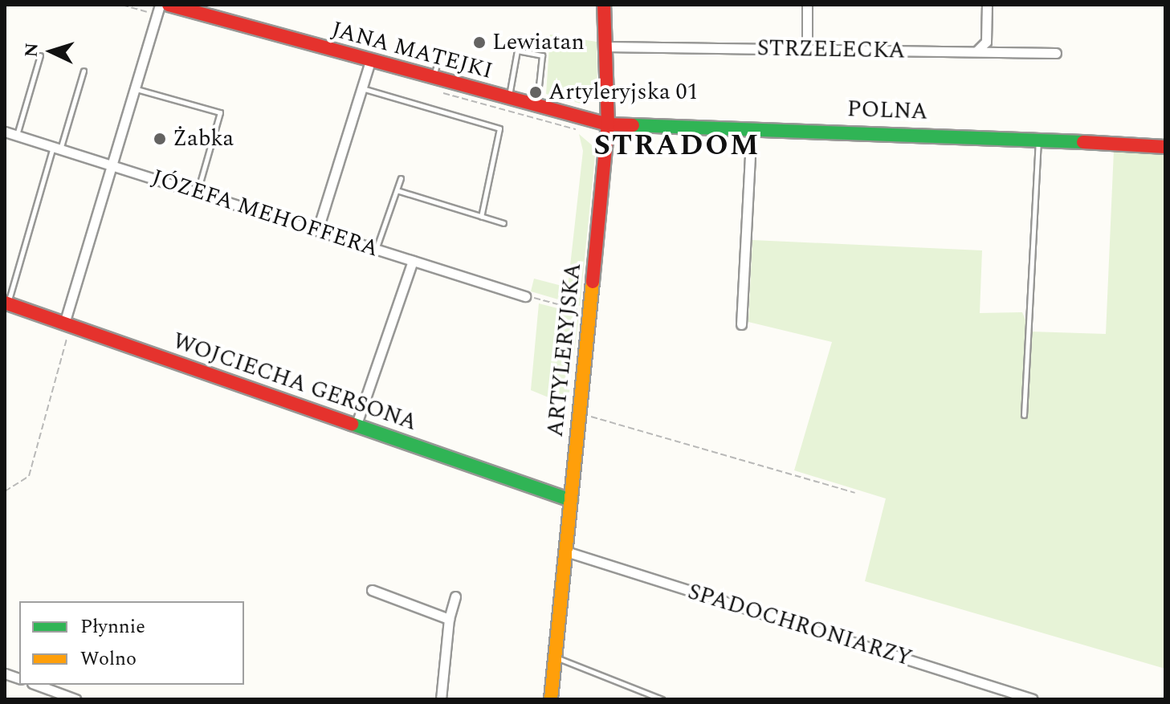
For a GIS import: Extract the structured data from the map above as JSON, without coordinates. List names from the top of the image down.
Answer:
{
  "streets": {
    "street": [
      "STRZELECKA",
      "JANA MATEJKI",
      "POLNA",
      "JÓZEFA MEHOFFERA",
      "ARTYLERYJSKA",
      "WOJCIECHA GERSONA",
      "SPADOCHRONIARZY"
    ]
  },
  "crossings": [
    ["STRZELECKA", "ARTYLERYJSKA"],
    ["JANA MATEJKI", "POLNA"],
    ["JANA MATEJKI", "ARTYLERYJSKA"],
    ["POLNA", "ARTYLERYJSKA"],
    ["ARTYLERYJSKA", "WOJCIECHA GERSONA"],
    ["ARTYLERYJSKA", "SPADOCHRONIARZY"]
  ],
  "districts": ["STRADOM"],
  "places": ["Lewiatan", "Artyleryjska 01", "Żabka"],
  "legend": ["Płynnie", "Wolno"],
  "north": "left"
}
